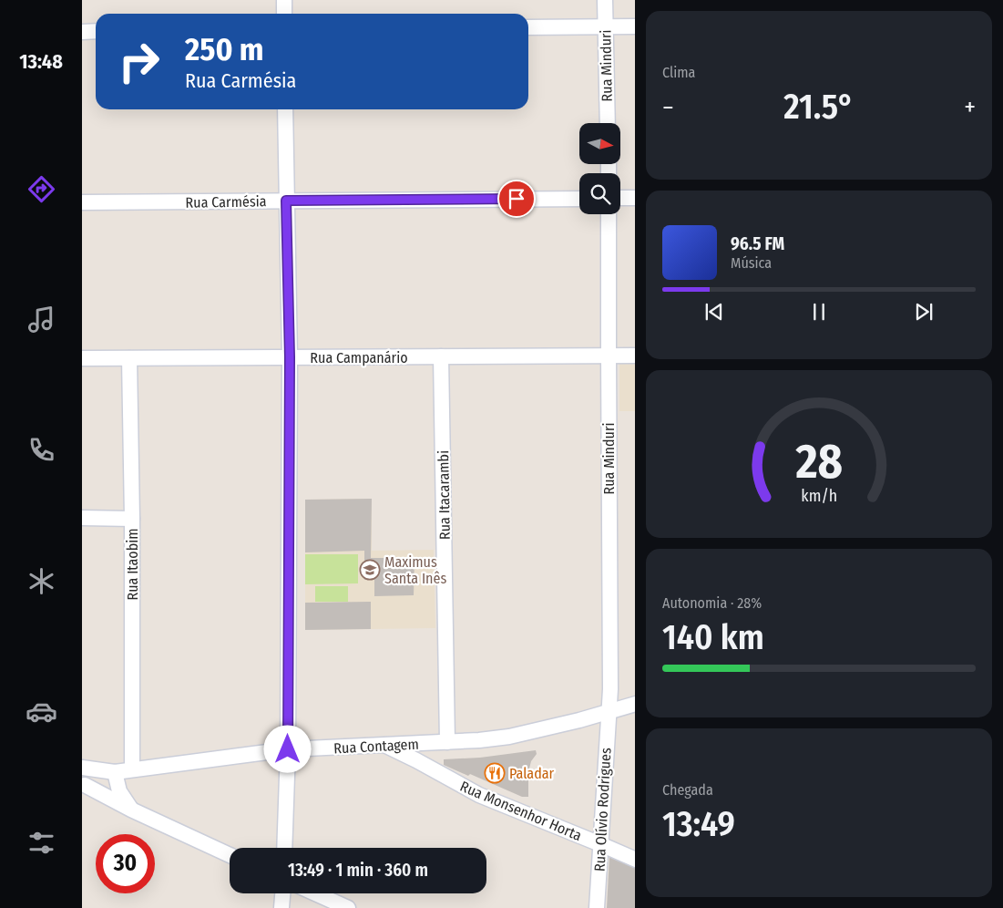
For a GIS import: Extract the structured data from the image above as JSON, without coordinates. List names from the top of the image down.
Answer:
{
  "streets": {
    "street": [
      "Rua Minduri",
      "Rua Carmésia",
      "Rua Campanário",
      "Rua Itacarambi",
      "Rua Itaobim",
      "Rua Contagem",
      "Rua Olívio Rodrigues",
      "Rua Monsenhor Horta"
    ]
  },
  "crossings": [
    ["Rua Minduri", "Rua Campanário"],
    ["Rua Minduri", "Rua Contagem"],
    ["Rua Minduri", "Rua Olívio Rodrigues"],
    ["Rua Campanário", "Rua Itacarambi"],
    ["Rua Campanário", "Rua Itaobim"],
    ["Rua Itacarambi", "Rua Contagem"],
    ["Rua Itaobim", "Rua Contagem"],
    ["Rua Contagem", "Rua Olívio Rodrigues"],
    ["Rua Contagem", "Rua Monsenhor Horta"],
    ["Rua Olívio Rodrigues", "Rua Monsenhor Horta"]
  ],
  "places": {
    "school or university": ["Maximus Santa Inês"],
    "restaurant": ["Paladar"]
  },
  "north": "right",
  "page": {
    "tabs": "13:48",
    "tile": [
      "Clima",
      ["Autonomia · 28%", "140 km"],
      ["Chegada", "13:49"]
    ],
    "turn": ["250 m", "Rua Carmésia"],
    "heat": ["−", "21.5°", "+"],
    "song": ["96.5 FM", "Música"],
    "limit": "30",
    "trip": "13:49 · 1 min · 360 m",
    "gauge": ["28", "km/h"]
  }
}
